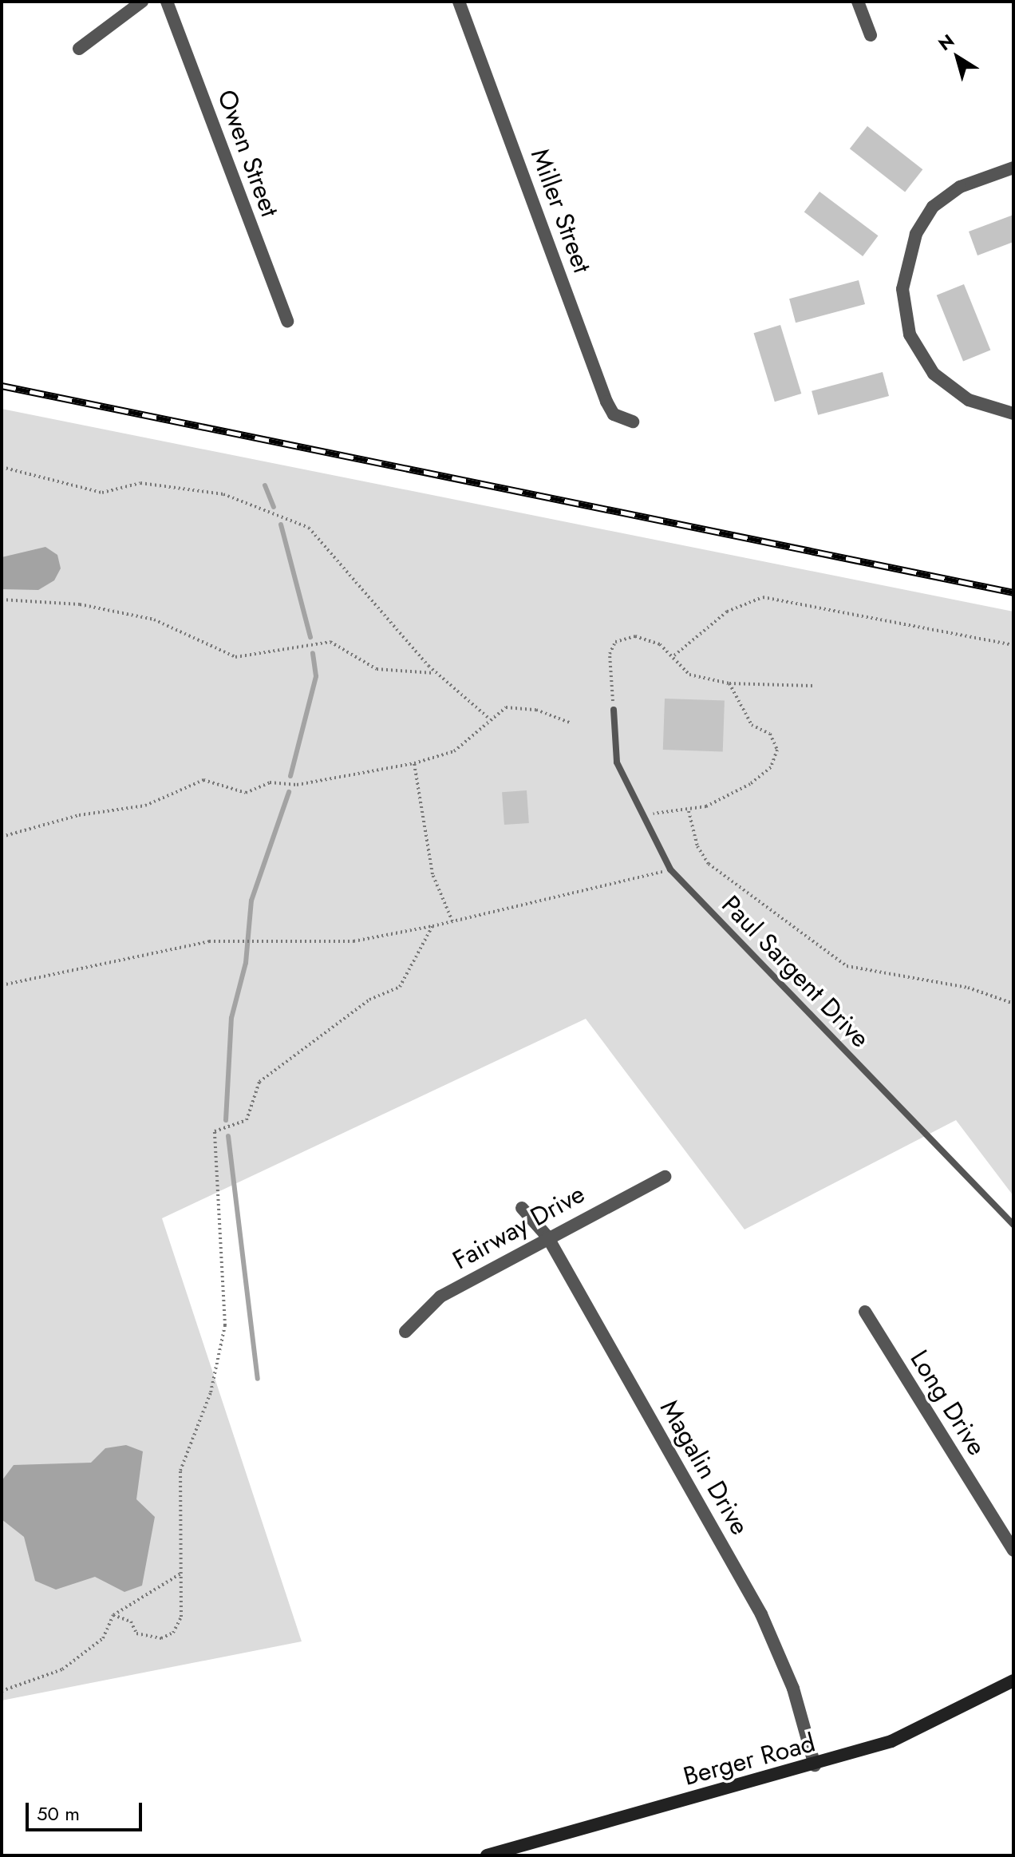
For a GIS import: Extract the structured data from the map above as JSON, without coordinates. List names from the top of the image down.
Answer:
{
  "streets": {
    "street": [
      "Owen Street",
      "Miller Street",
      "Fairway Drive",
      "Long Drive",
      "Magalin Drive",
      "Berger Road"
    ],
    "lane": ["Paul Sargent Drive"]
  },
  "crossings": [
    ["Fairway Drive", "Magalin Drive"],
    ["Magalin Drive", "Berger Road"]
  ],
  "scale_bar": "50 m",
  "north": "top left"
}
